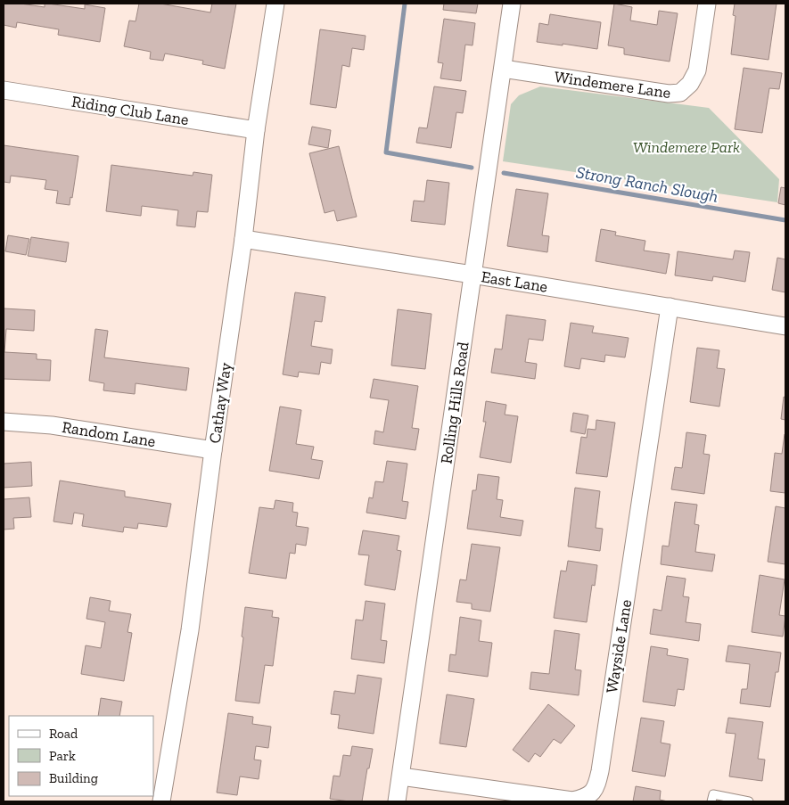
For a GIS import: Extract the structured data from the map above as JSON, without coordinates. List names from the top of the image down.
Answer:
{
  "streets": {
    "street": [
      "Windemere Lane",
      "Riding Club Lane",
      "East Lane",
      "Cathay Way",
      "Rolling Hills Road",
      "Random Lane",
      "Wayside Lane"
    ]
  },
  "crossings": [
    ["Windemere Lane", "Rolling Hills Road"],
    ["Riding Club Lane", "Cathay Way"],
    ["East Lane", "Cathay Way"],
    ["East Lane", "Rolling Hills Road"],
    ["East Lane", "Wayside Lane"],
    ["Cathay Way", "Random Lane"],
    ["Rolling Hills Road", "Wayside Lane"]
  ],
  "water": ["Strong Ranch Slough"],
  "parks": ["Windemere Park"],
  "legend": ["Road", "Park", "Building"]
}
